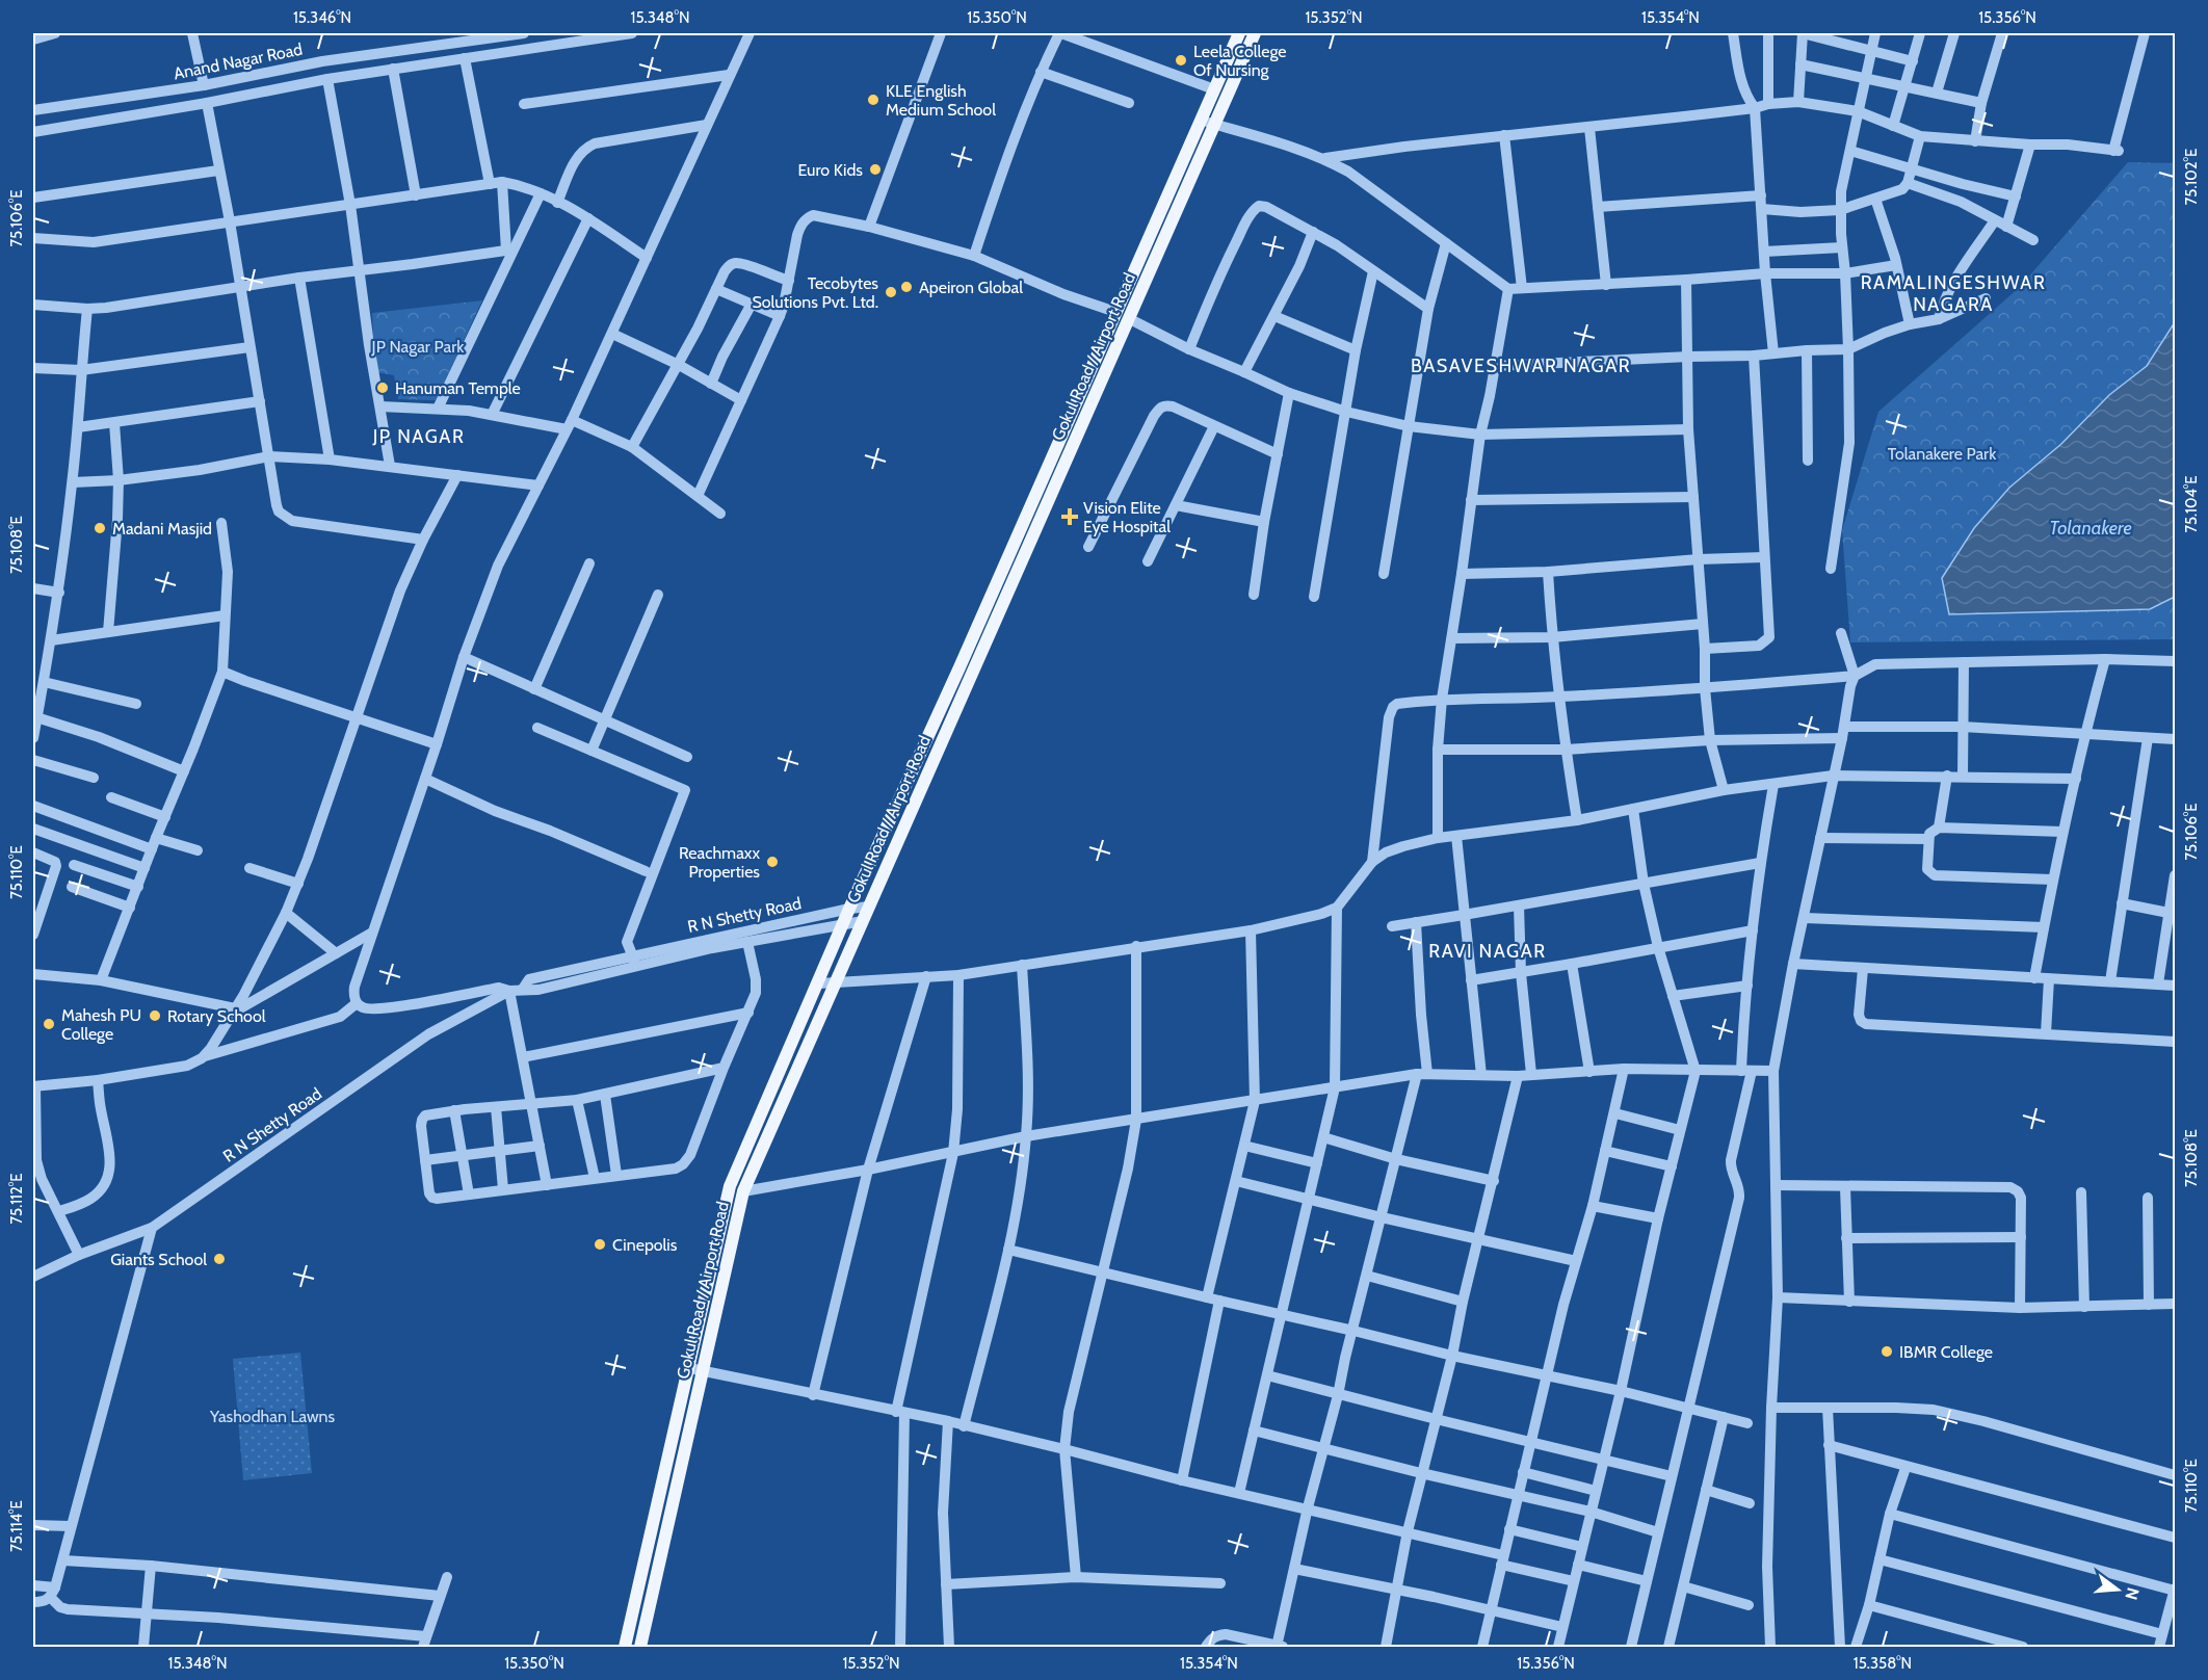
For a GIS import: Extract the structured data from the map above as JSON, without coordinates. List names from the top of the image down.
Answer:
{
  "streets": {
    "main road": ["Gokul Road / Airport Road"],
    "street": ["Anand Nagar Road", "R N Shetty Road"]
  },
  "crossings": [
    ["Gokul Road / Airport Road", "R N Shetty Road"]
  ],
  "districts": [
    "RAMALINGESHWAR NAGARA",
    "BASAVESHWAR NAGAR",
    "JP NAGAR",
    "RAVI NAGAR"
  ],
  "water": ["Tolanakere"],
  "parks": ["JP Nagar Park", "Tolanakere Park", "Yashodhan Lawns"],
  "places": {
    "other": [
      "Leela College Of Nursing",
      "KLE English Medium School",
      "Euro Kids",
      "Apeiron Global",
      "Tecobytes Solutions Pvt. Ltd.",
      "Hanuman Temple",
      "Madani Masjid",
      "Reachmaxx Properties",
      "Rotary School",
      "Mahesh PU College",
      "Cinepolis",
      "Giants School",
      "IBMR College"
    ],
    "health": ["Vision Elite Eye Hospital"]
  },
  "north": "right",
  "coordinates": [
    "15.346°N",
    "15.348°N",
    "15.350°N",
    "15.352°N",
    "15.354°N",
    "15.356°N",
    "75.102°E",
    "75.106°E",
    "75.104°E",
    "75.108°E",
    "75.110°E",
    "75.112°E",
    "75.114°E",
    "15.358°N"
  ]
}
